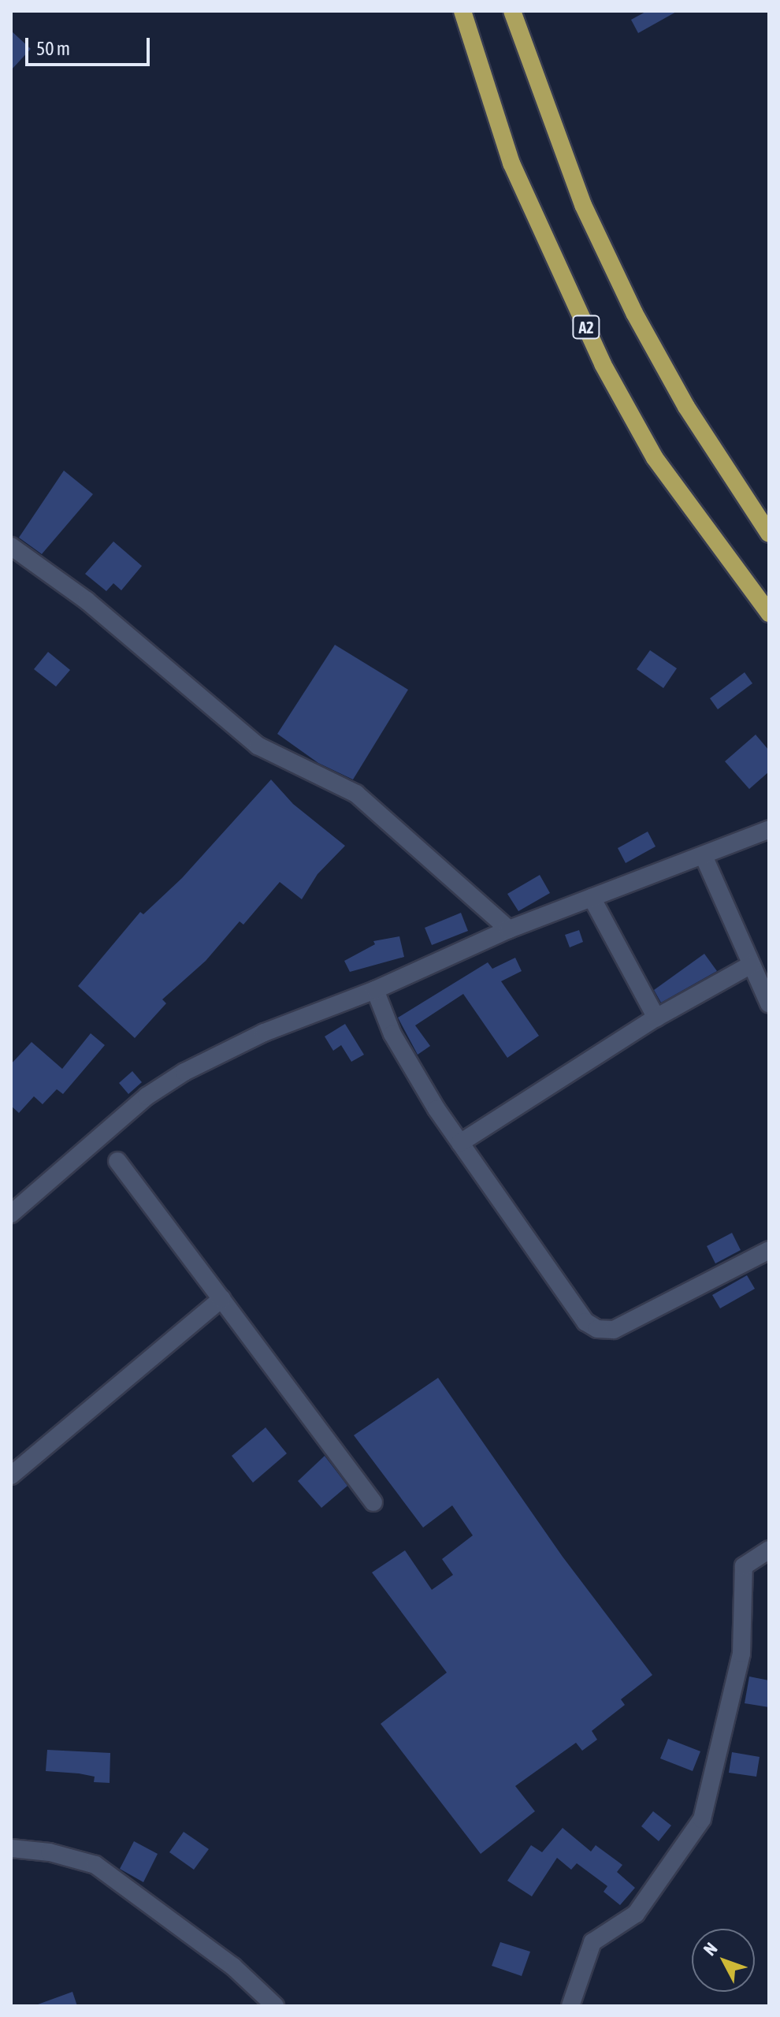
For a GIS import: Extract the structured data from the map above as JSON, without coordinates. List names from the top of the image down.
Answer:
{
  "streets": {
    "highway": ["A2"]
  },
  "scale_bar": "50 m",
  "north": "top left"
}
